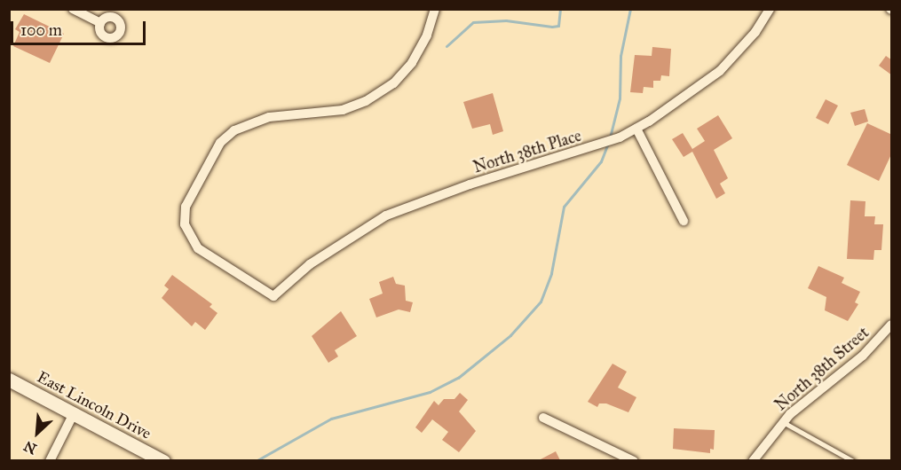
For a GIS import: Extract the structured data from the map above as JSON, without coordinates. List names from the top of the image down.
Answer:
{
  "streets": {
    "main road": ["East Lincoln Drive"],
    "street": ["North 38th Place", "North 38th Street"]
  },
  "scale_bar": "100 m",
  "north": "bottom left"
}
